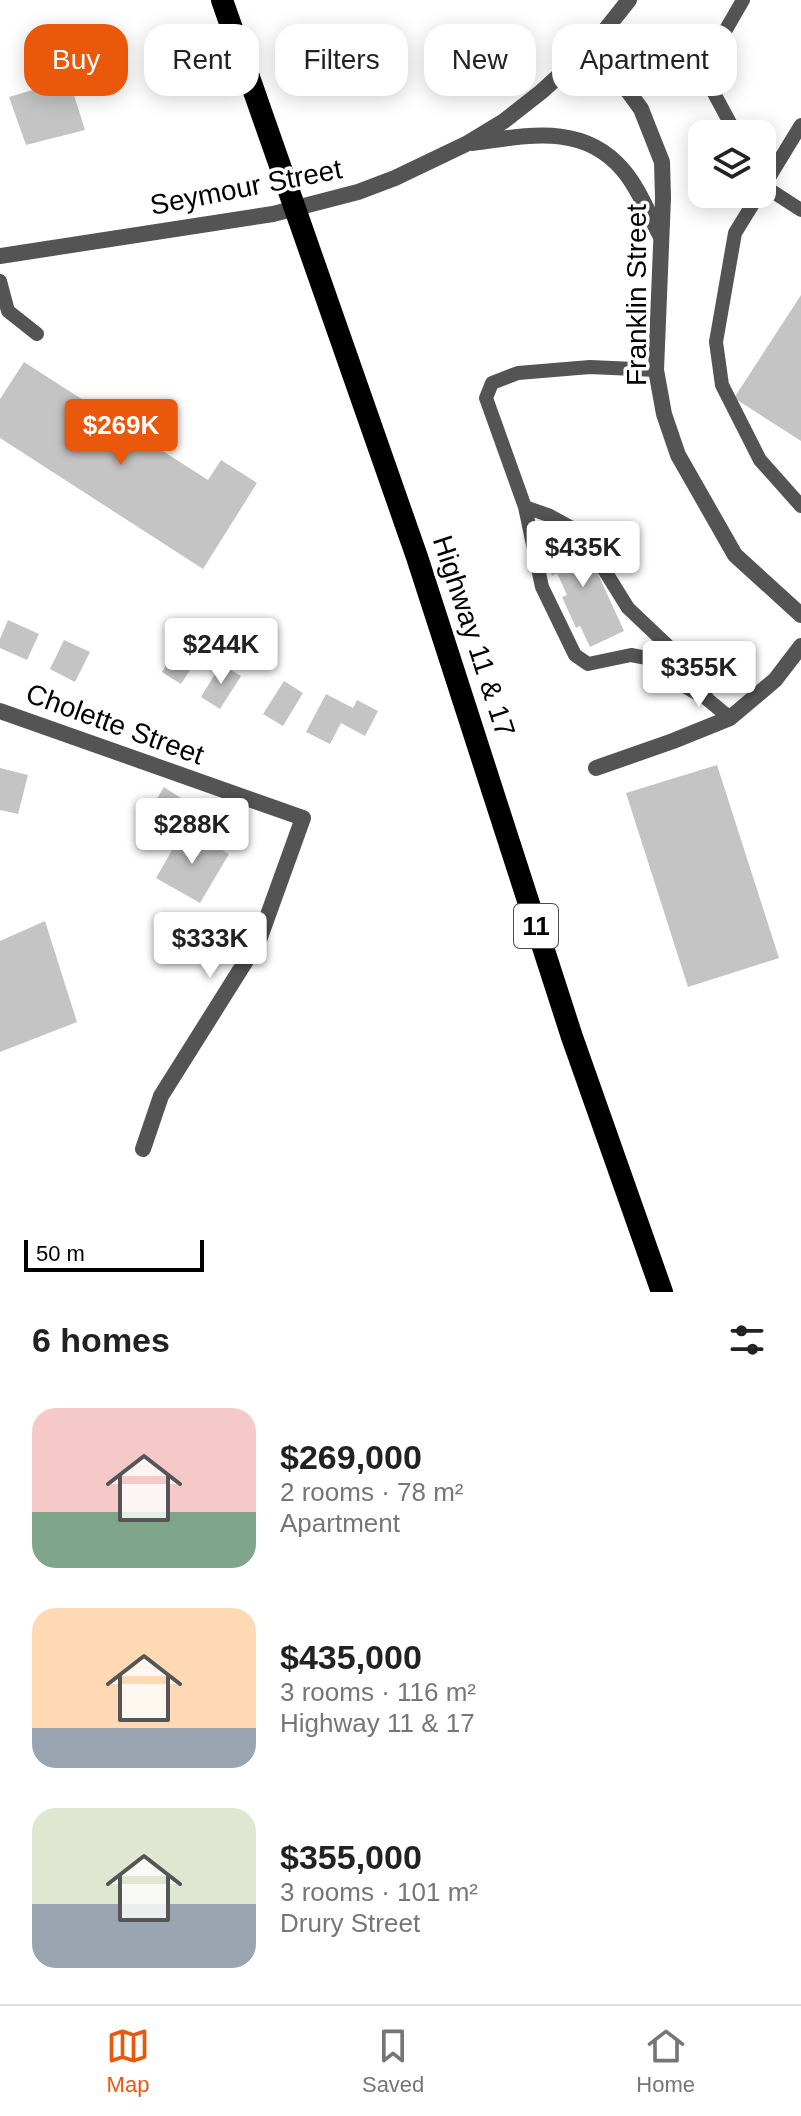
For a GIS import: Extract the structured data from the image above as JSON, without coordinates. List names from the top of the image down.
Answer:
{
  "streets": {
    "highway": ["Highway 11 & 17", "11"],
    "street": ["Seymour Street", "Franklin Street", "Cholette Street"]
  },
  "crossings": [
    ["Seymour Street", "Highway 11 & 17"]
  ],
  "scale_bar": "50 m",
  "page": {
    "chip": [
      "Buy",
      "Rent",
      "Filters",
      "New",
      "Apartment"
    ],
    "price": [
      "$269K",
      "$435K",
      "$244K",
      "$355K",
      "$288K",
      "$333K"
    ],
    "scale": "50 m",
    "heading": "6 homes",
    "list": [
      {
        "name": "$269,000",
        "note": "2 rooms · 78 m² · Apartment"
      },
      {
        "name": "$435,000",
        "note": "3 rooms · 116 m² · Highway 11 & 17"
      },
      {
        "name": "$355,000",
        "note": "3 rooms · 101 m² · Drury Street"
      }
    ],
    "tabs": ["Map", "Saved", "Home"]
  }
}
